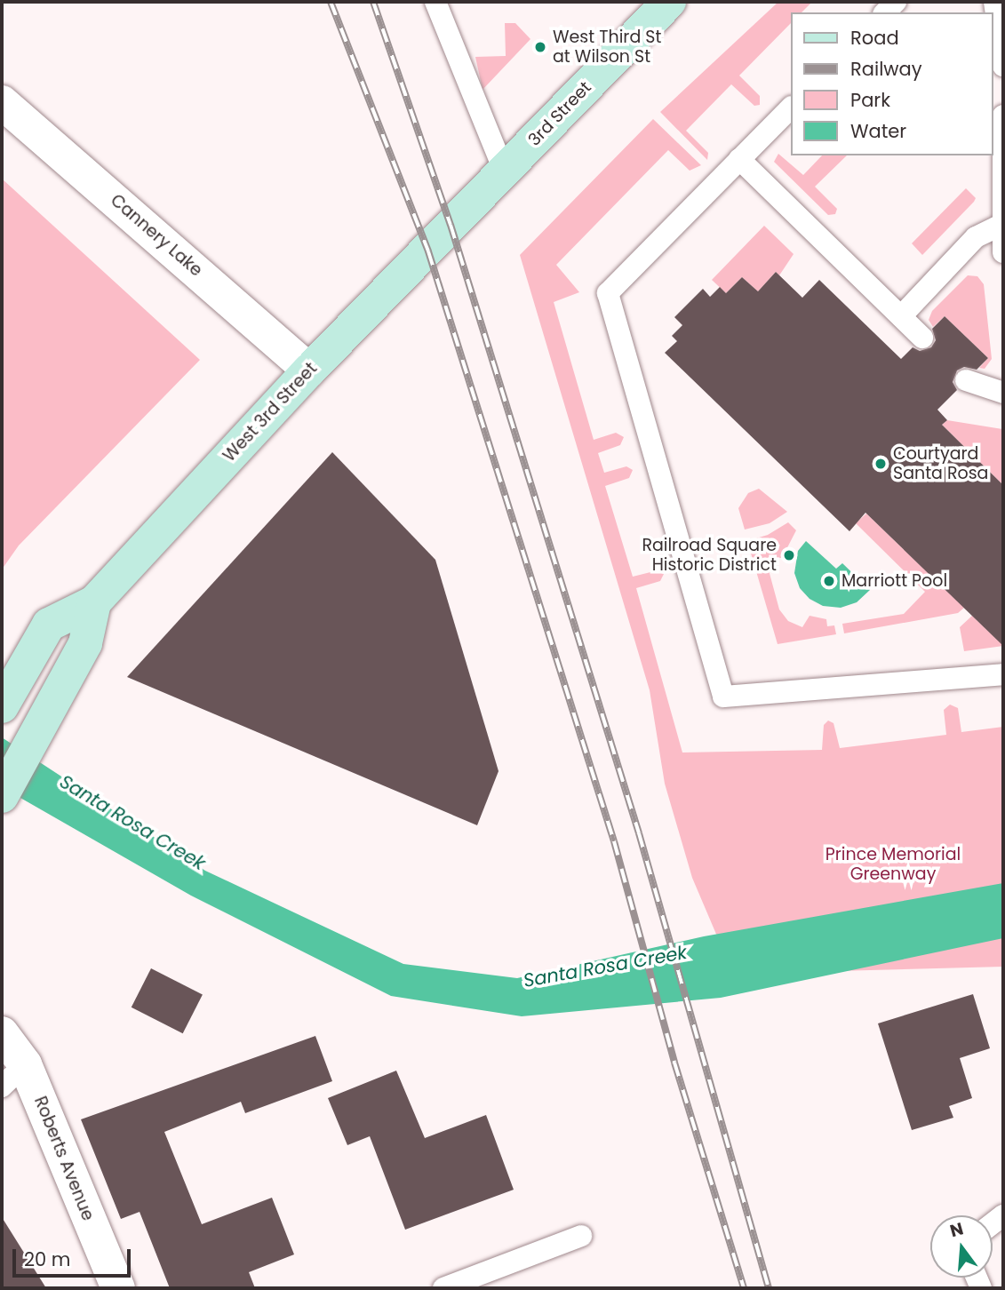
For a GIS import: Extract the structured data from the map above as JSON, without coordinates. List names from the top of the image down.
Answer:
{
  "streets": {
    "main road": ["3rd Street", "West 3rd Street"],
    "street": ["Cannery Lake", "Roberts Avenue"]
  },
  "crossings": [
    ["3rd Street", "West 3rd Street"],
    ["Cannery Lake", "West 3rd Street"]
  ],
  "water": ["Santa Rosa Creek"],
  "parks": ["Prince Memorial Greenway"],
  "places": [
    "West Third St at Wilson St",
    "Courtyard Santa Rosa",
    "Railroad Square Historic District",
    "Marriott Pool"
  ],
  "legend": [
    "Road",
    "Railway",
    "Park",
    "Water"
  ],
  "scale_bar": "20 m",
  "north": "top"
}
